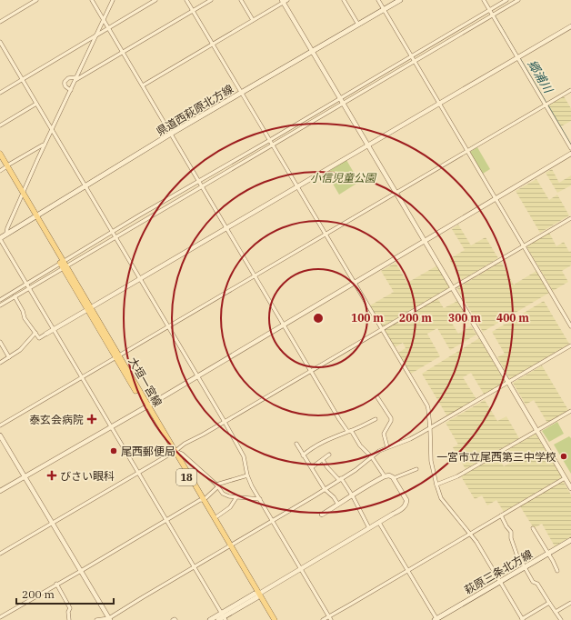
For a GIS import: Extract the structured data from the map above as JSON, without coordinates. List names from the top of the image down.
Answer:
{
  "streets": {
    "main road": [
      "県道西萩原北方線",
      "大垣一宮線",
      "18",
      "萩原三条北方線"
    ]
  },
  "crossings": [
    ["県道西萩原北方線", "大垣一宮線"]
  ],
  "water": ["郷浦川"],
  "parks": ["小信児童公園"],
  "places": {
    "health": ["泰玄会病院", "びさい眼科"],
    "other": ["尾西郵便局", "一宮市立尾西第三中学校"]
  },
  "scale_bar": "200 m",
  "rings": [
    "100 m",
    "200 m",
    "300 m",
    "400 m"
  ]
}
